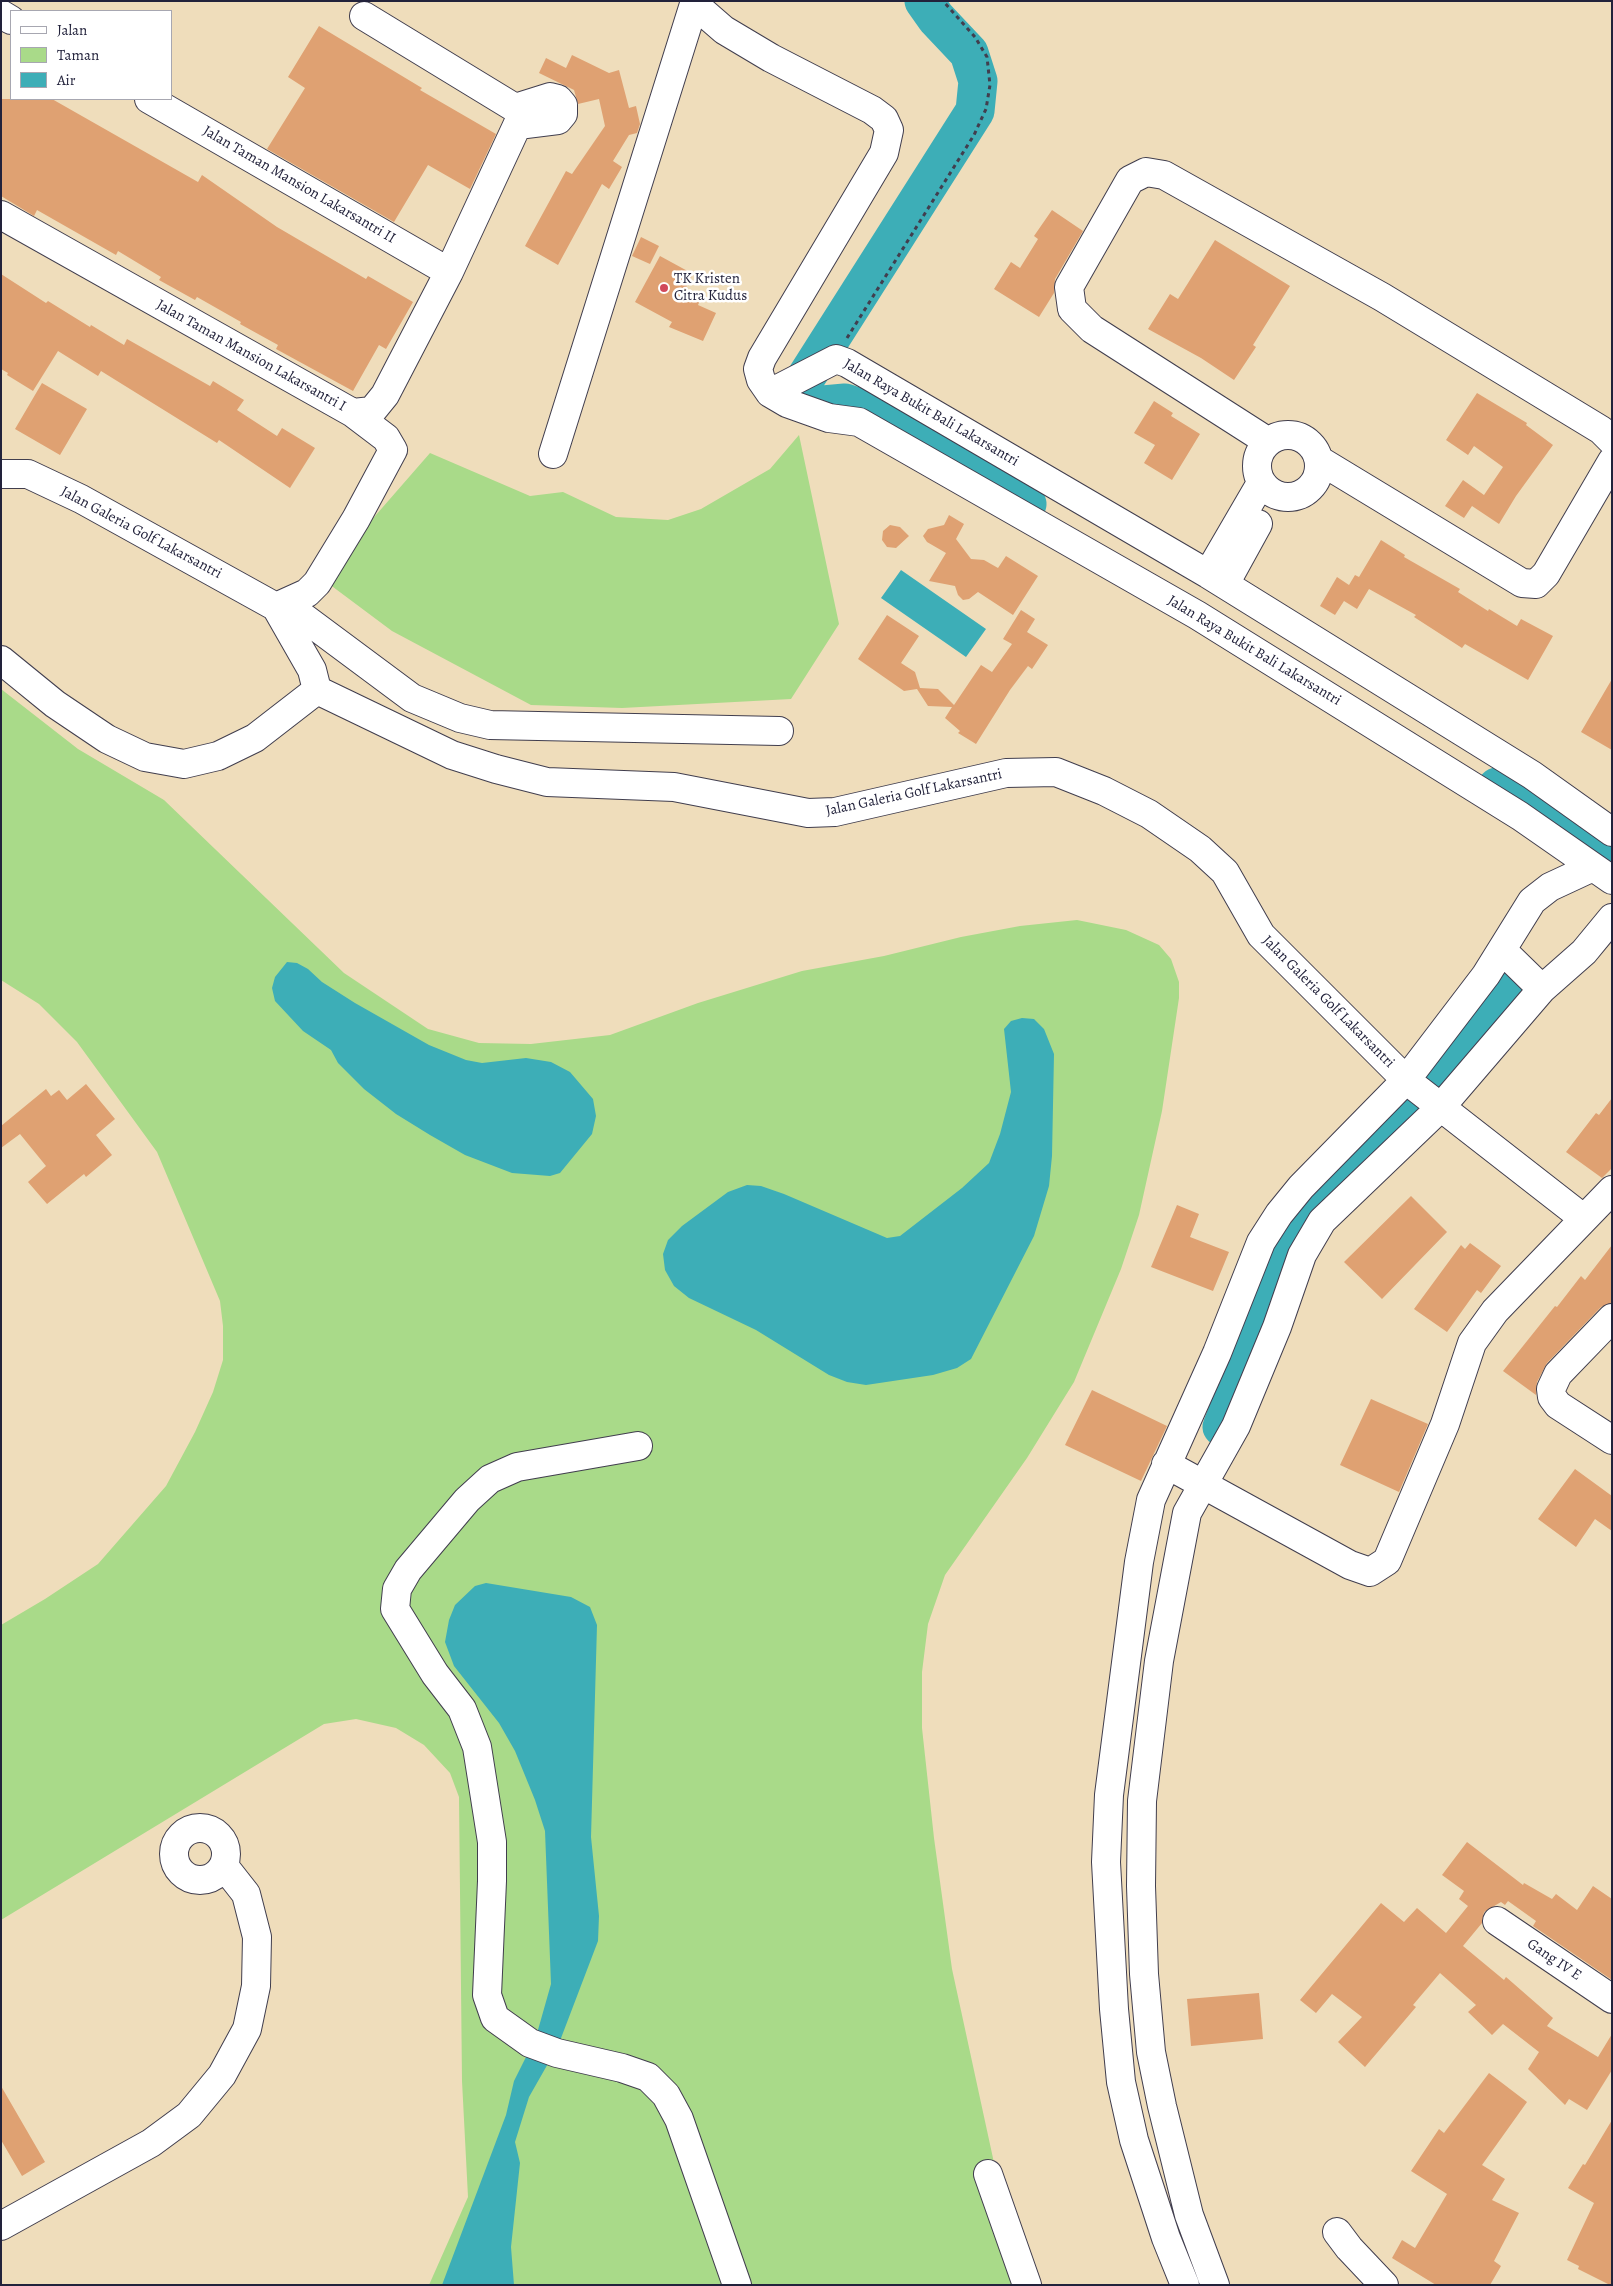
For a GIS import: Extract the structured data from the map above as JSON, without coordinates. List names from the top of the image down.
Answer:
{
  "streets": {
    "street": [
      "Jalan Taman Mansion Lakarsantri II",
      "Jalan Taman Mansion Lakarsantri I",
      "Jalan Raya Bukit Bali Lakarsantri",
      "Jalan Galeria Golf Lakarsantri",
      "Gang IV E"
    ]
  },
  "crossings": [
    ["Jalan Taman Mansion Lakarsantri II", "Jalan Taman Mansion Lakarsantri I"]
  ],
  "places": ["TK Kristen Citra Kudus"],
  "legend": ["Jalan", "Taman", "Air"]
}
